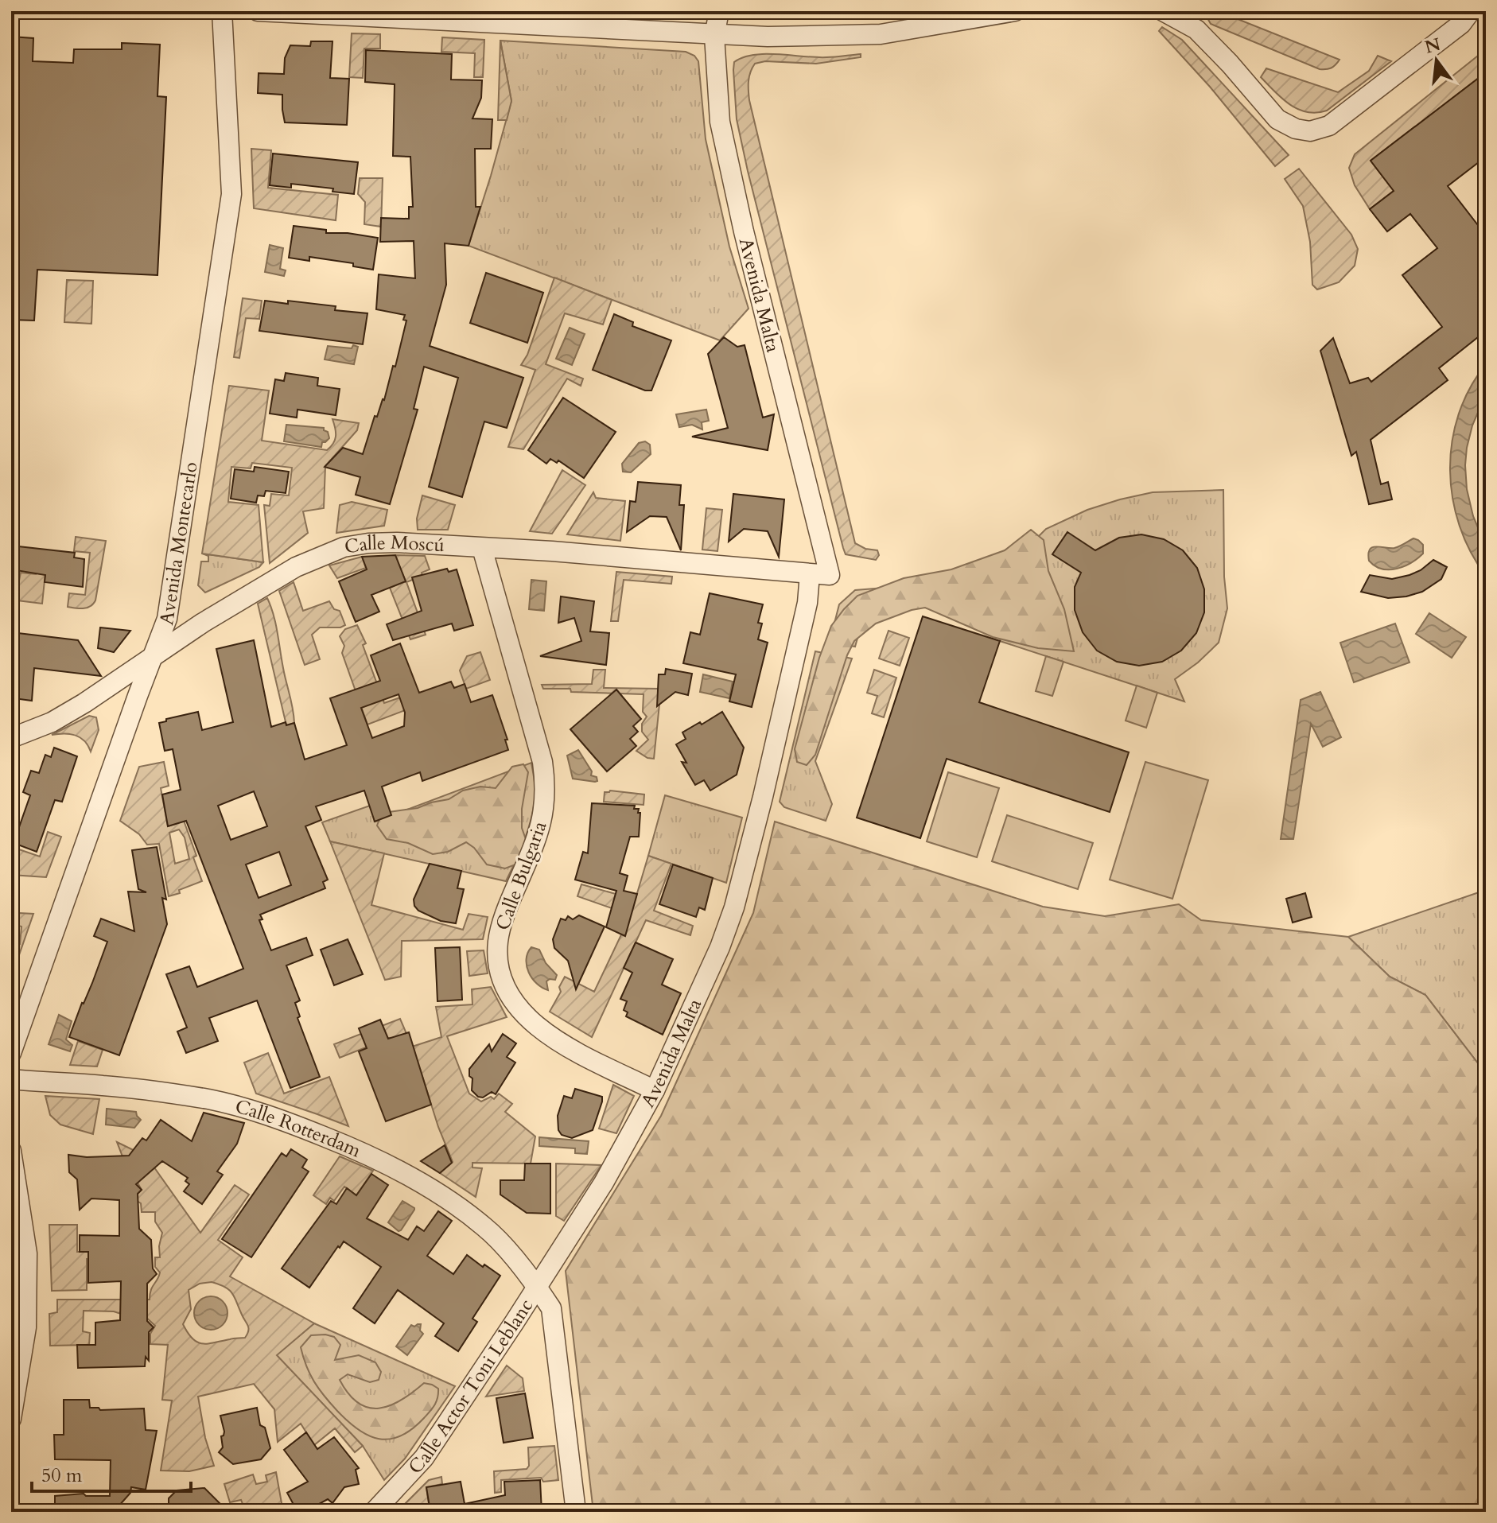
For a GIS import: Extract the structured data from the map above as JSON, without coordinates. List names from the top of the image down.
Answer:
{
  "streets": {
    "street": [
      "Avenida Malta",
      "Avenida Montecarlo",
      "Calle Moscú",
      "Calle Bulgaria",
      "Calle Rotterdam",
      "Calle Actor Toni Leblanc"
    ]
  },
  "crossings": [
    ["Avenida Malta", "Calle Moscú"],
    ["Avenida Malta", "Calle Bulgaria"],
    ["Avenida Malta", "Calle Rotterdam"],
    ["Avenida Malta", "Calle Actor Toni Leblanc"],
    ["Avenida Montecarlo", "Calle Moscú"],
    ["Calle Moscú", "Calle Bulgaria"],
    ["Calle Rotterdam", "Calle Actor Toni Leblanc"]
  ],
  "scale_bar": "50 m",
  "north": "top"
}
